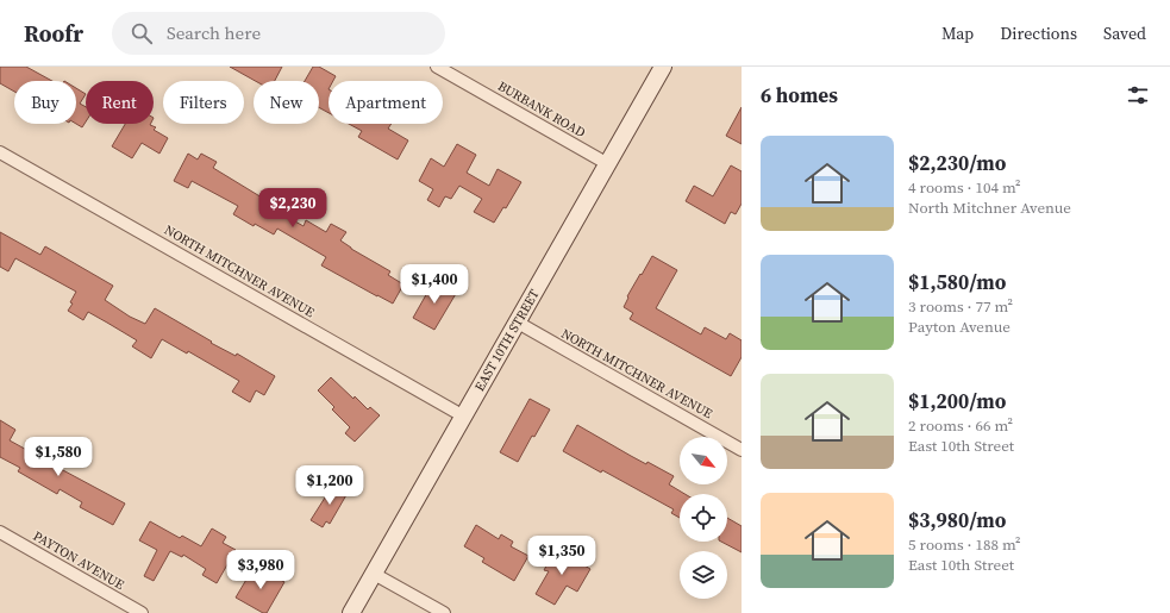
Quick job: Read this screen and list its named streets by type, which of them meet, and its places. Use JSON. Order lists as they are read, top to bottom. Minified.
{"streets":{"main road":["EAST 10TH STREET"],"street":["BURBANK ROAD","NORTH MITCHNER AVENUE","PAYTON AVENUE"]},"crossings":[["BURBANK ROAD","EAST 10TH STREET"],["NORTH MITCHNER AVENUE","EAST 10TH STREET"]],"north":"bottom right","page":{"header":"Roofr","search":"Search here","nav":["Map","Directions","Saved"],"heading":"6 homes","chip":["Buy","Rent","Filters","New","Apartment"],"list":[{"name":"$2,230/mo","note":"4 rooms · 104 m² · North Mitchner Avenue"},{"name":"$1,580/mo","note":"3 rooms · 77 m² · Payton Avenue"},{"name":"$1,200/mo","note":"2 rooms · 66 m² · East 10th Street"},{"name":"$3,980/mo","note":"5 rooms · 188 m² · East 10th Street"}],"price":["$2,230","$1,400","$1,580","$1,200","$1,350","$3,980"]}}
